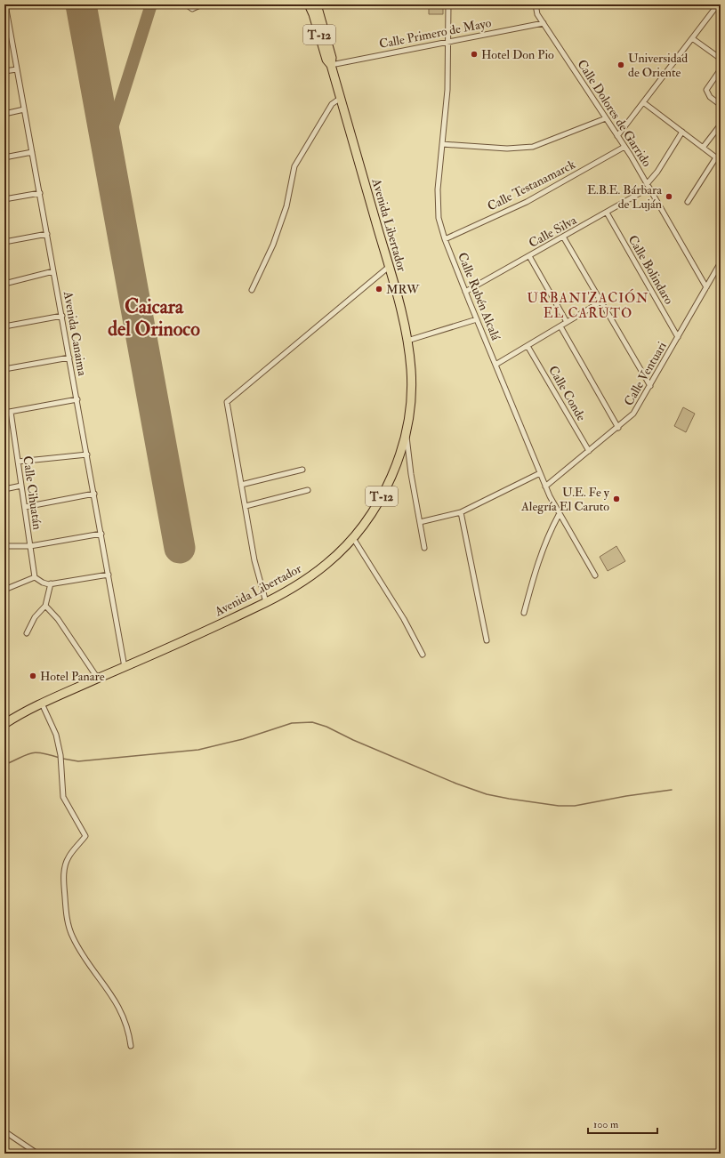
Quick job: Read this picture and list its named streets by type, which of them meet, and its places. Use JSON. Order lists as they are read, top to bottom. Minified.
{"streets":{"highway":["T-12","Avenida Libertador"],"street":["Calle Primero de Mayo","Calle Dolores de Garrido","Calle Testanamarck","Calle Silva","Calle Bolindaro","Calle Rubén Alcalá","Avenida Canaima","Calle Ventuari","Calle Conde","Calle Cihuatán"]},"crossings":[["Calle Primero de Mayo","Calle Dolores de Garrido"],["Calle Primero de Mayo","Avenida Libertador"],["Calle Primero de Mayo","Calle Rubén Alcalá"],["Calle Dolores de Garrido","Calle Testanamarck"],["Calle Dolores de Garrido","Calle Silva"],["Calle Dolores de Garrido","Calle Ventuari"],["Calle Testanamarck","Calle Rubén Alcalá"],["Avenida Libertador","Avenida Canaima"],["Calle Silva","Calle Bolindaro"],["Calle Silva","Calle Rubén Alcalá"],["Calle Bolindaro","Calle Ventuari"],["Calle Rubén Alcalá","Calle Ventuari"],["Calle Ventuari","Calle Conde"]],"districts":["URBANIZACIÓN EL CARUTO","Caicara del Orinoco"],"places":["Hotel Don Pio","Universidad de Oriente","E.B.E. Bárbara de Luján","MRW","U.E. Fe y Alegría El Caruto","Hotel Panare"],"scale_bar":"100 m"}
